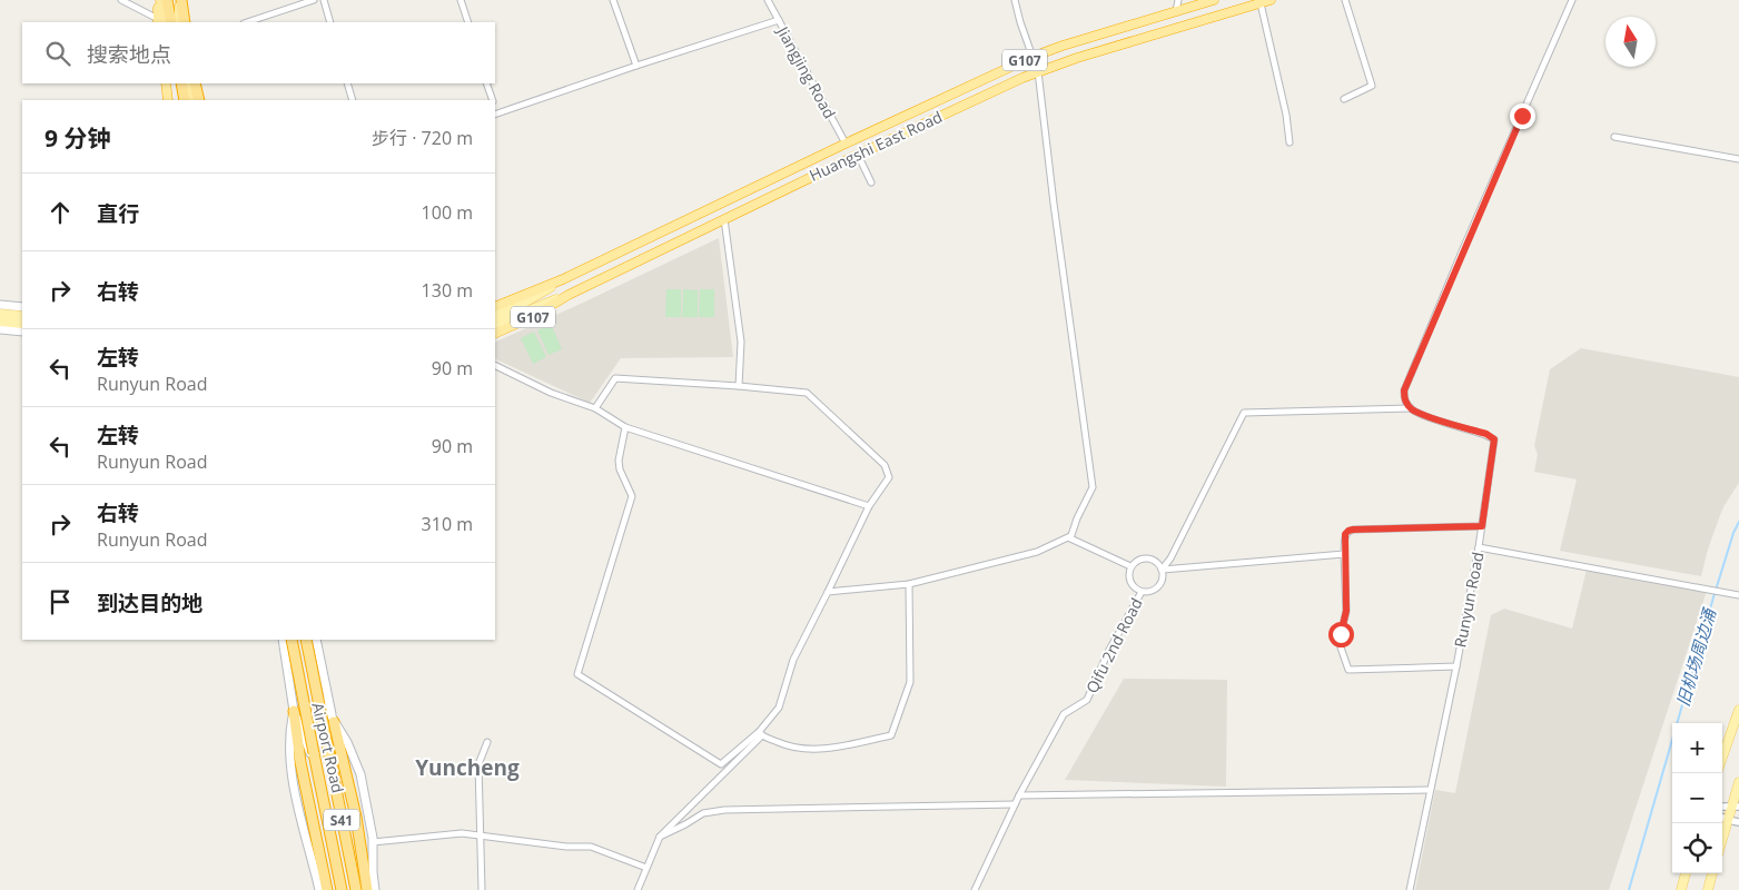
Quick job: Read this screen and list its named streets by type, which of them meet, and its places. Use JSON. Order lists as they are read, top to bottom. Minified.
{"streets":{"highway":["G107","Huangshi East Road","Airport Road","S41"],"street":["Jiangjing Road","Runyun Road","Qifu 2nd Road"]},"crossings":[["G107","Huangshi East Road"],["Jiangjing Road","Huangshi East Road"],["Airport Road","S41"]],"districts":["Yuncheng"],"water":["旧机场周边涌"],"north":"top","page":{"search":"搜索地点","heading":["9 分钟","步行 · 720 m"],"list":[["直行","100 m"],["右转","130 m"],["左转","Runyun Road","90 m"],["左转","Runyun Road","90 m"],["右转","Runyun Road","310 m"],"到达目的地"],"map_buttons":["+","−"]}}
